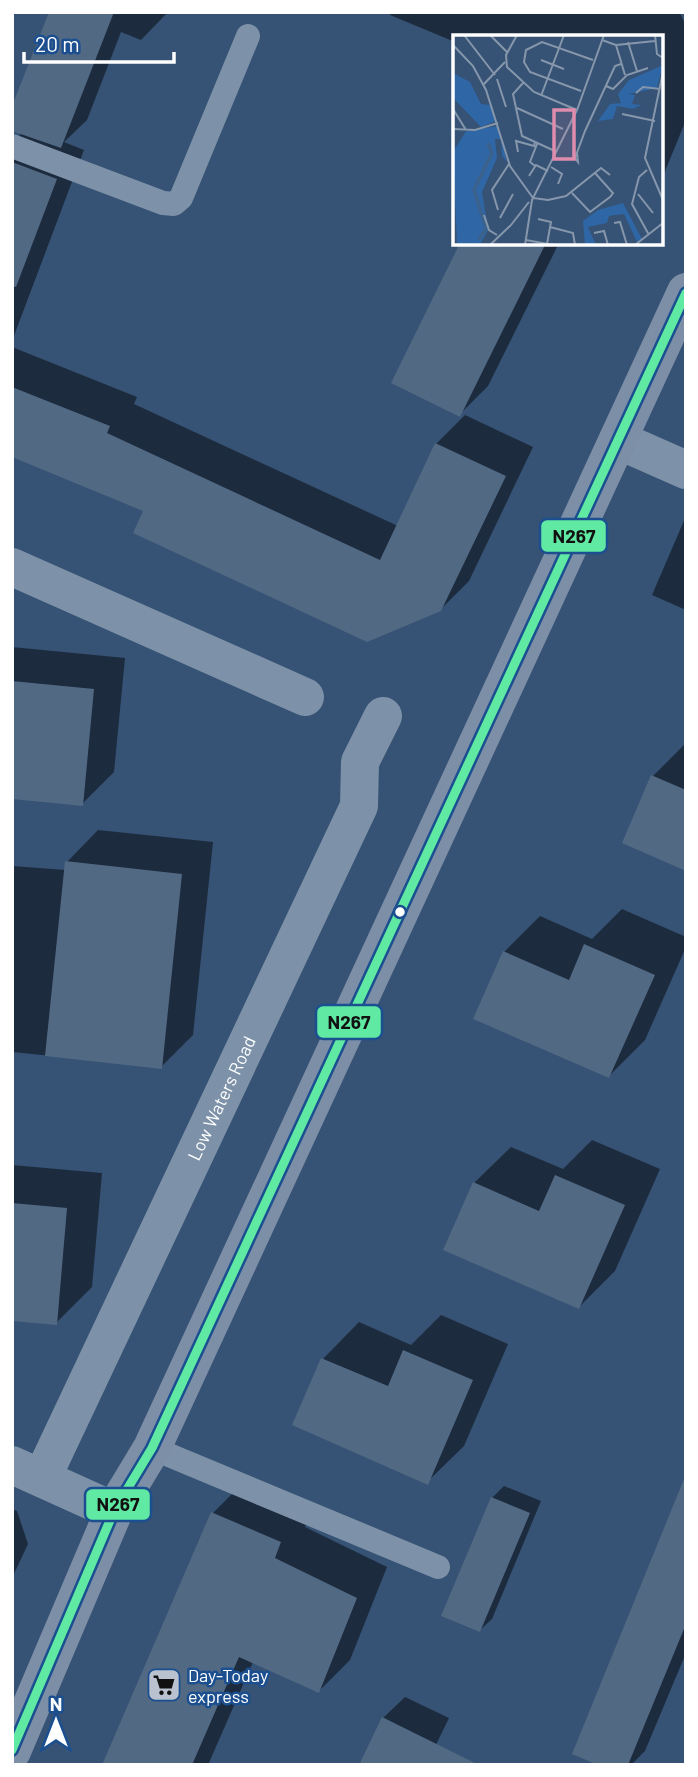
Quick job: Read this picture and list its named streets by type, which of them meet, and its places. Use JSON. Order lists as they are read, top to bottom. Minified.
{"streets":{"street":["Low Waters Road"]},"places":{"supermarket":["Day-Today express"]},"lines":["transit line N267"],"scale_bar":"20 m","north":"top"}
